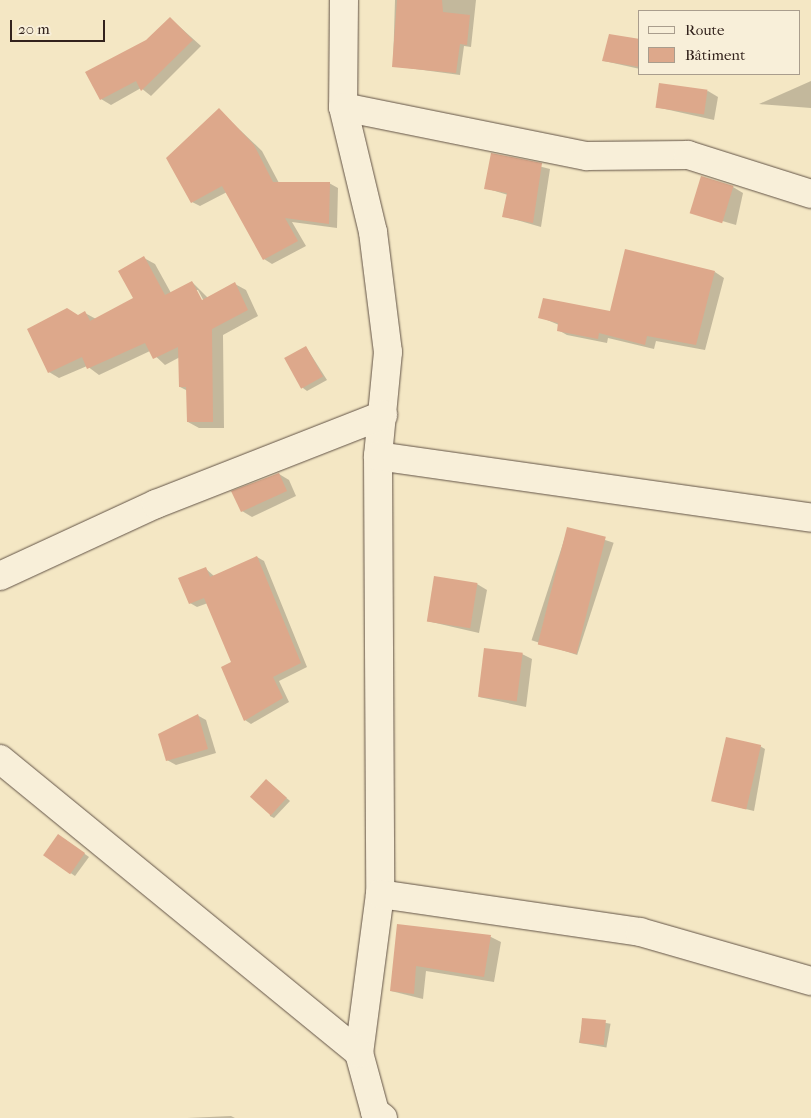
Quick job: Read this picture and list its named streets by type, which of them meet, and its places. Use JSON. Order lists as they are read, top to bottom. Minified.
{"legend":["Route","Bâtiment"],"scale_bar":"20 m"}
